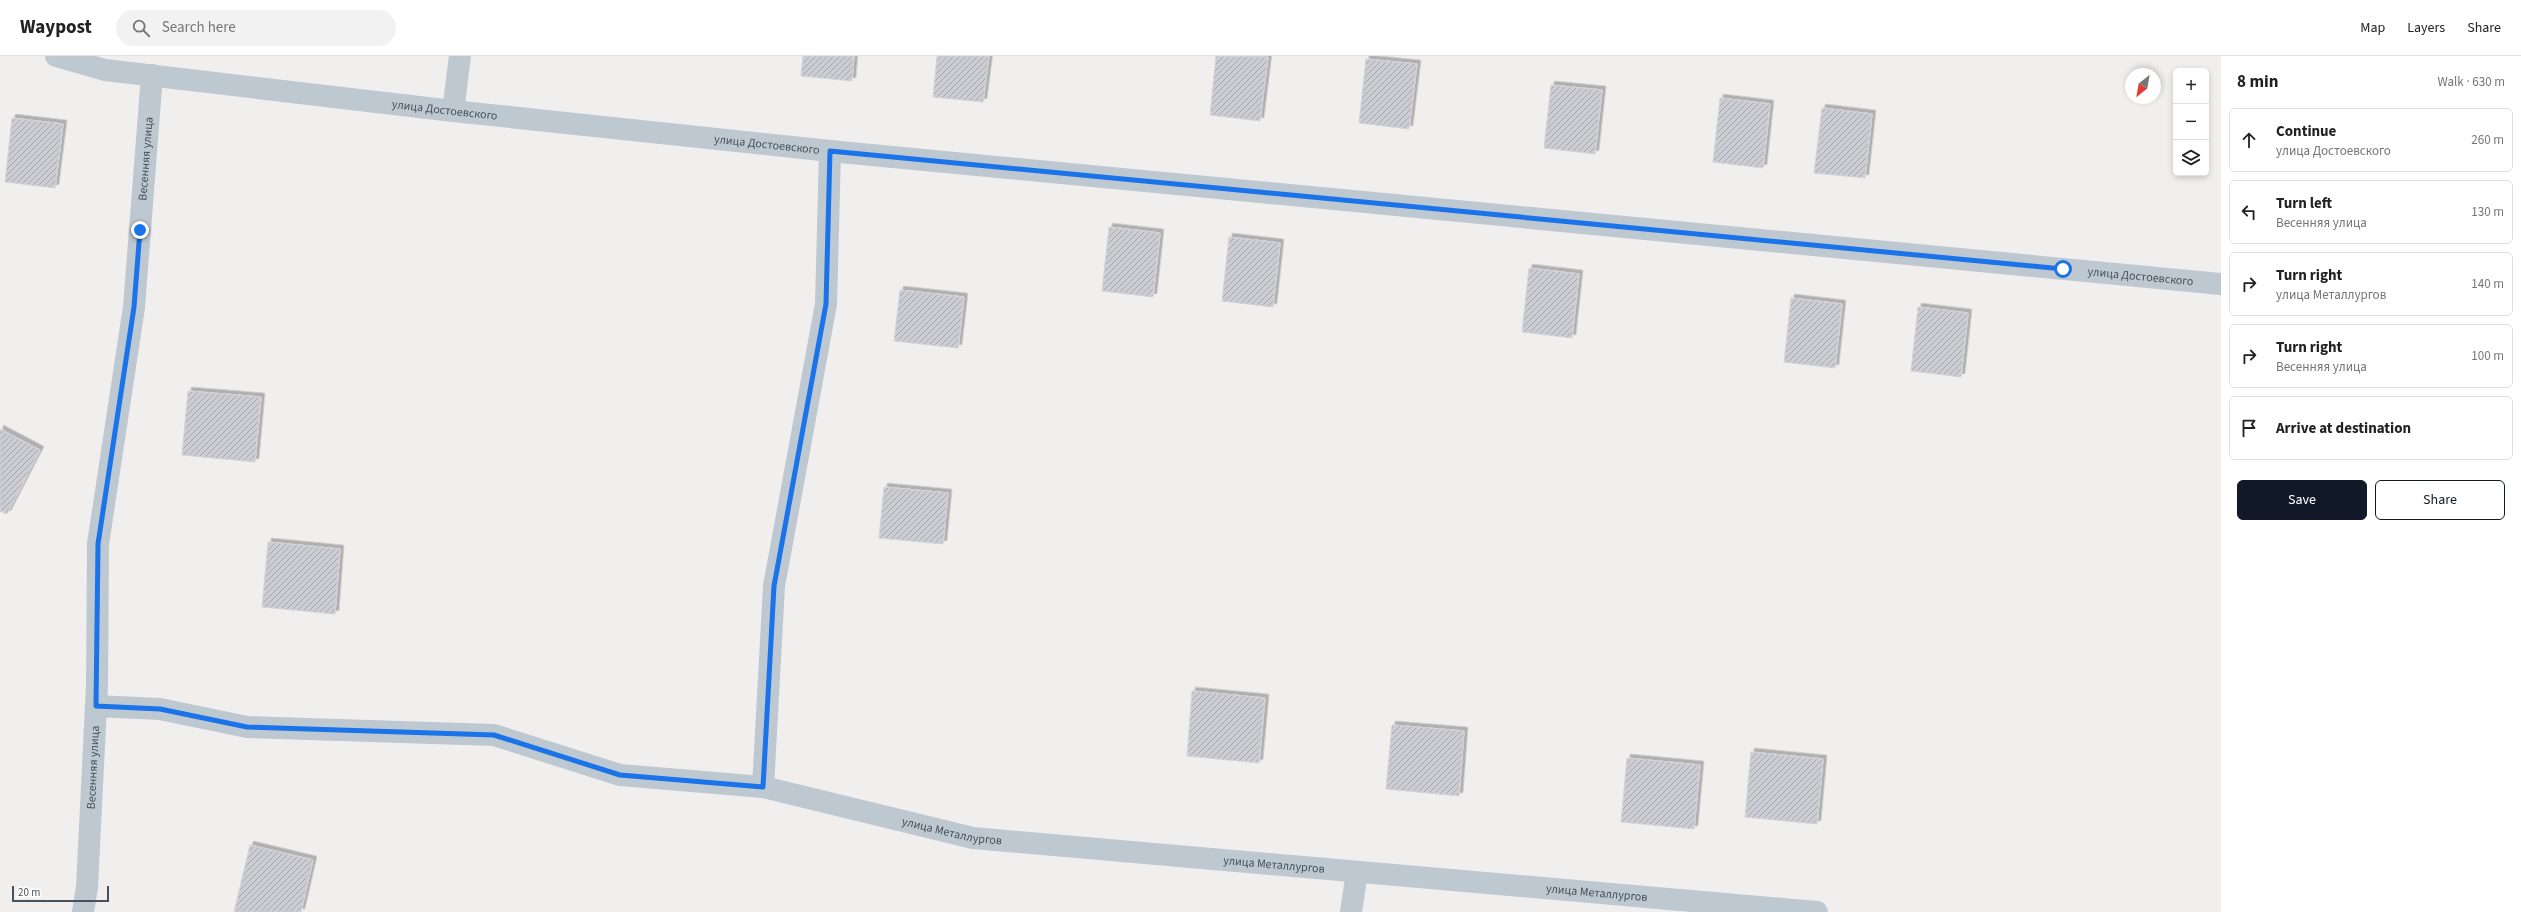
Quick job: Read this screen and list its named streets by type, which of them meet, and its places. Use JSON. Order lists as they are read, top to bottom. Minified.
{"streets":{"street":["улица Достоевского","Весенняя улица","улица Металлургов"]},"crossings":[["улица Достоевского","Весенняя улица"],["Весенняя улица","улица Металлургов"]],"scale_bar":"20 m","north":"bottom left","page":{"header":"Waypost","search":"Search here","nav":["Map","Layers","Share"],"heading":["8 min","Walk · 630 m"],"map_buttons":["+","−"],"list":[["Continue","улица Достоевского","260 m"],["Turn left","Весенняя улица","130 m"],["Turn right","улица Металлургов","140 m"],["Turn right","Весенняя улица","100 m"],"Arrive at destination"],"buttons":["Save","Share"],"scale":"20 m"}}
